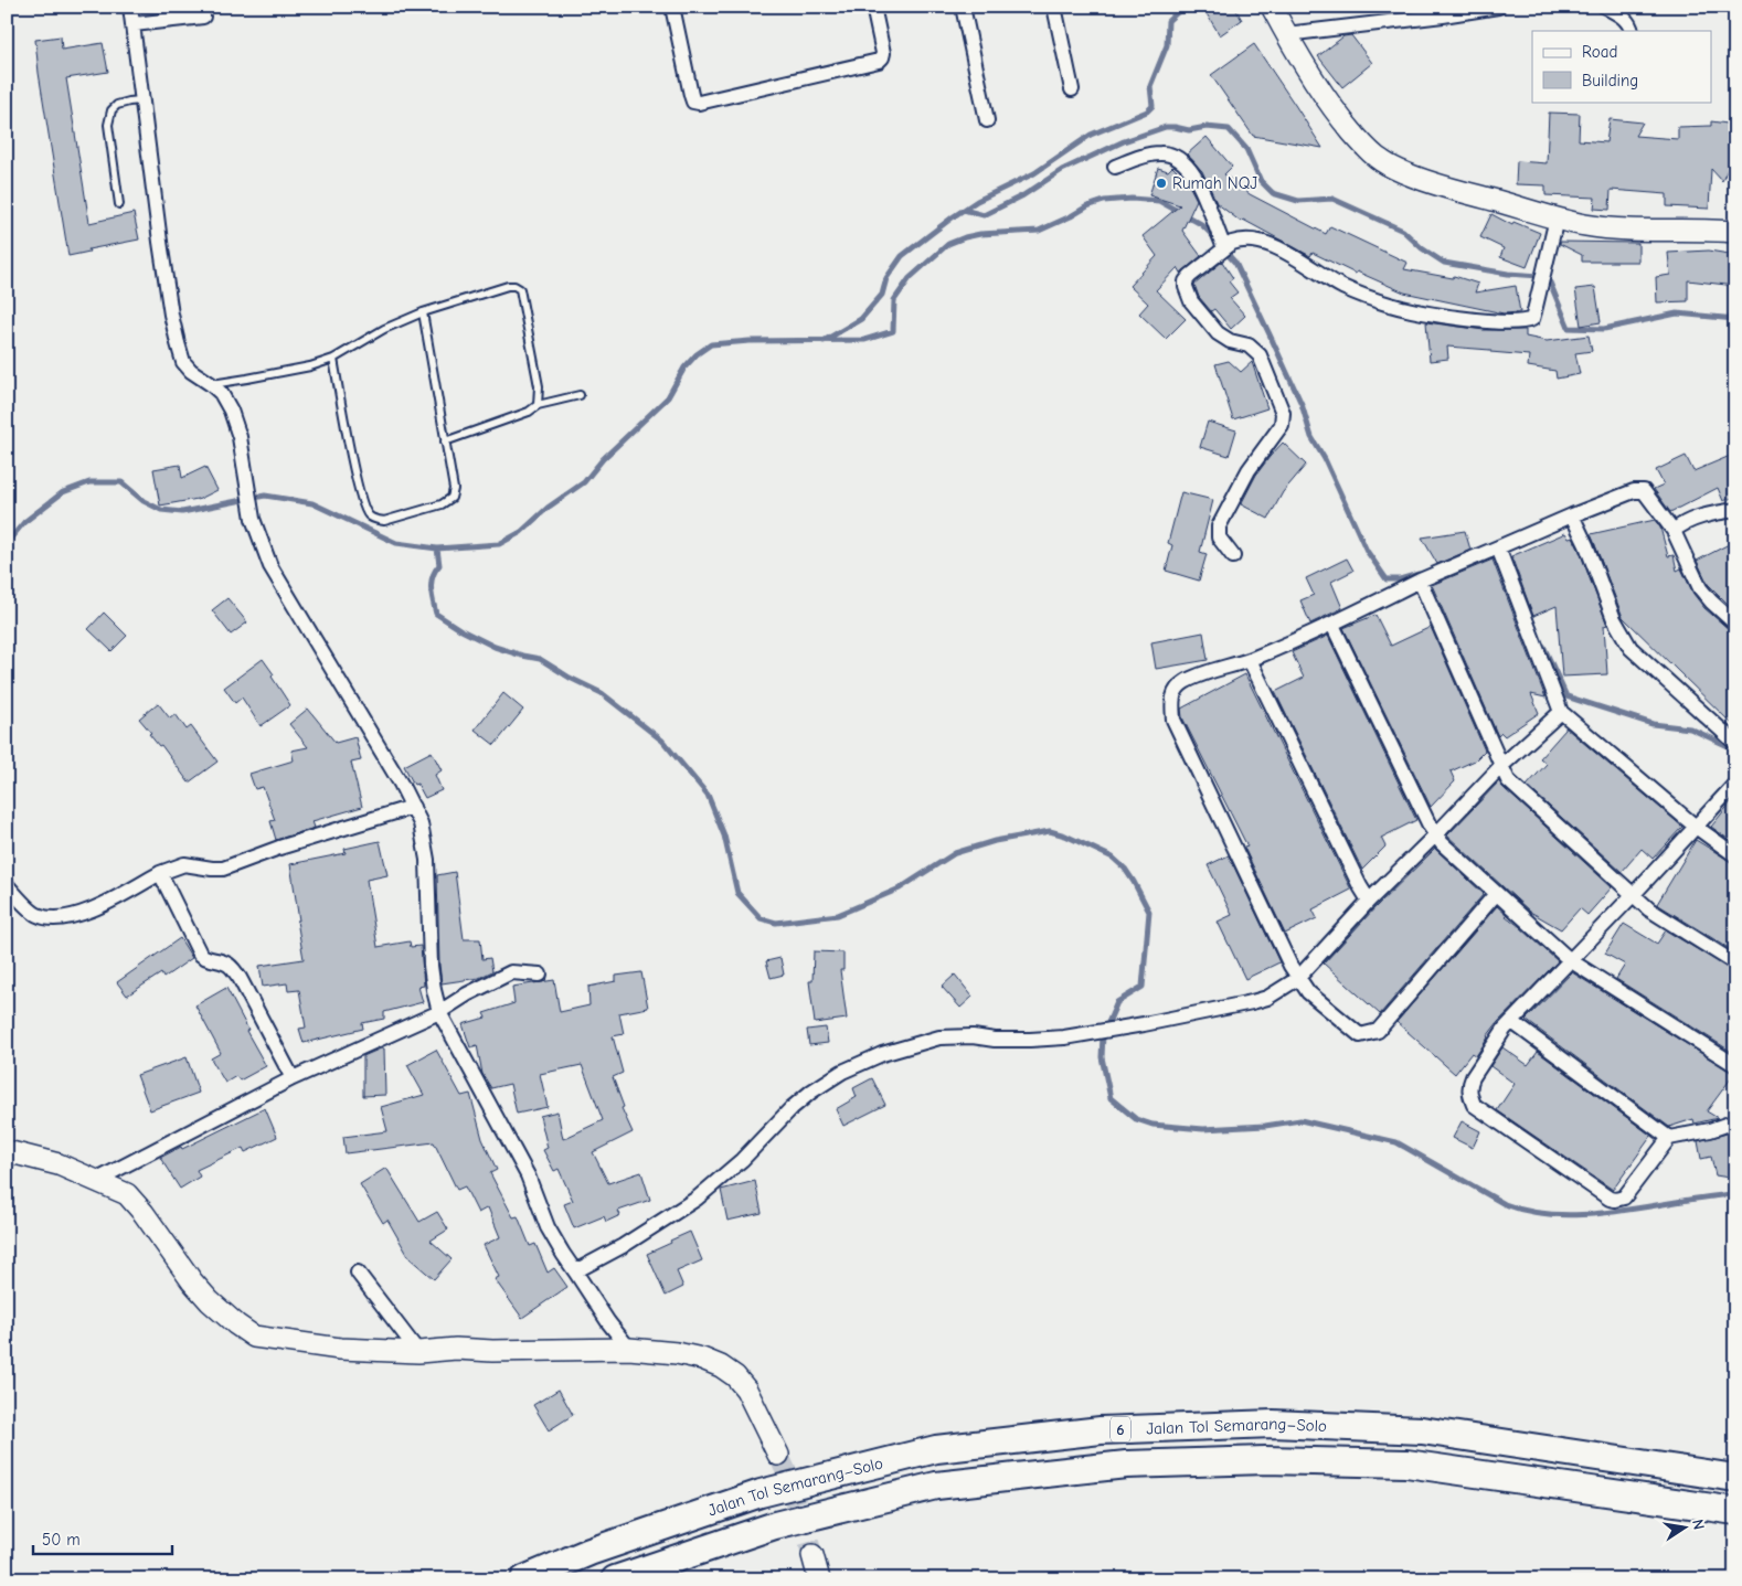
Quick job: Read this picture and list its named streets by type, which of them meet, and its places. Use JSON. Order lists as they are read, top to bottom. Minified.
{"streets":{"highway":["Jalan Tol Semarang–Solo","6"]},"places":["Rumah NQJ"],"legend":["Road","Building"],"scale_bar":"50 m","north":"right"}
